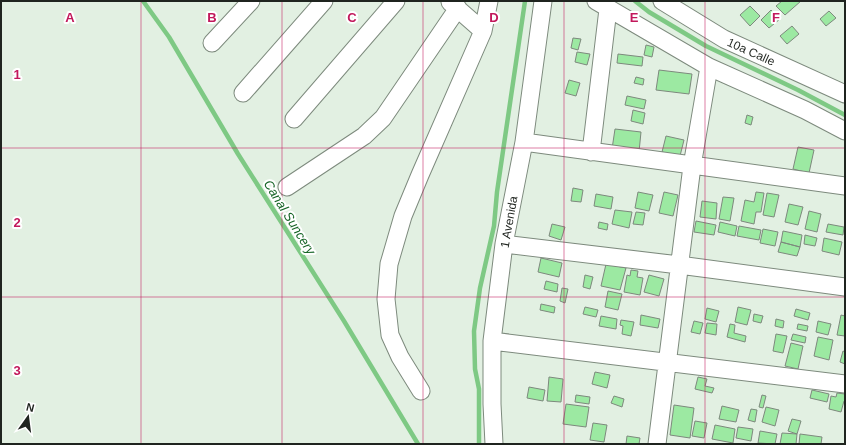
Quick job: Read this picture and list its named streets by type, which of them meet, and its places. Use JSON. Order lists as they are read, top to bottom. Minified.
{"streets":{"street":["10a Calle","1 Avenida"]},"water":["Canal Suncery"],"north":"top","grid":{"columns":["A","B","C","D","E","F"],"rows":["1","2","3"]}}
